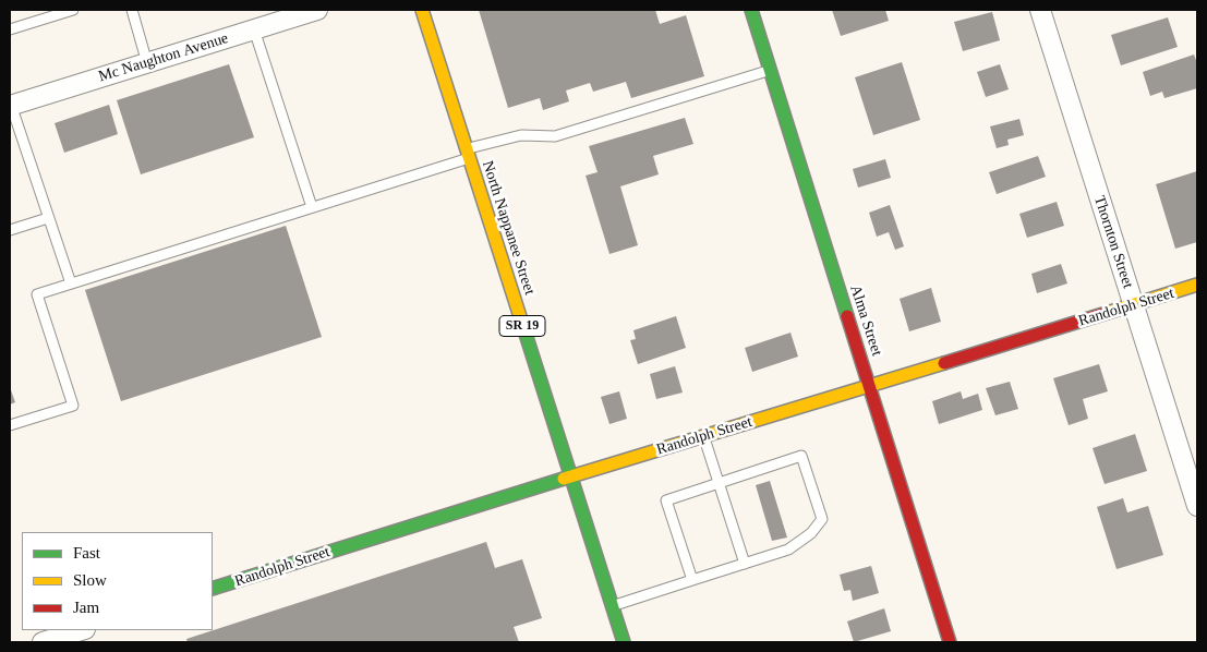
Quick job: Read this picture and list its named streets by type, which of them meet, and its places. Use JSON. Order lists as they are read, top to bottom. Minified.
{"streets":{"street":["Mc Naughton Avenue","North Nappanee Street","Thornton Street","Randolph Street","Alma Street","SR 19"]},"crossings":[["North Nappanee Street","Randolph Street"],["Thornton Street","Randolph Street"],["Randolph Street","Alma Street"]],"legend":["Fast","Slow","Jam"]}
